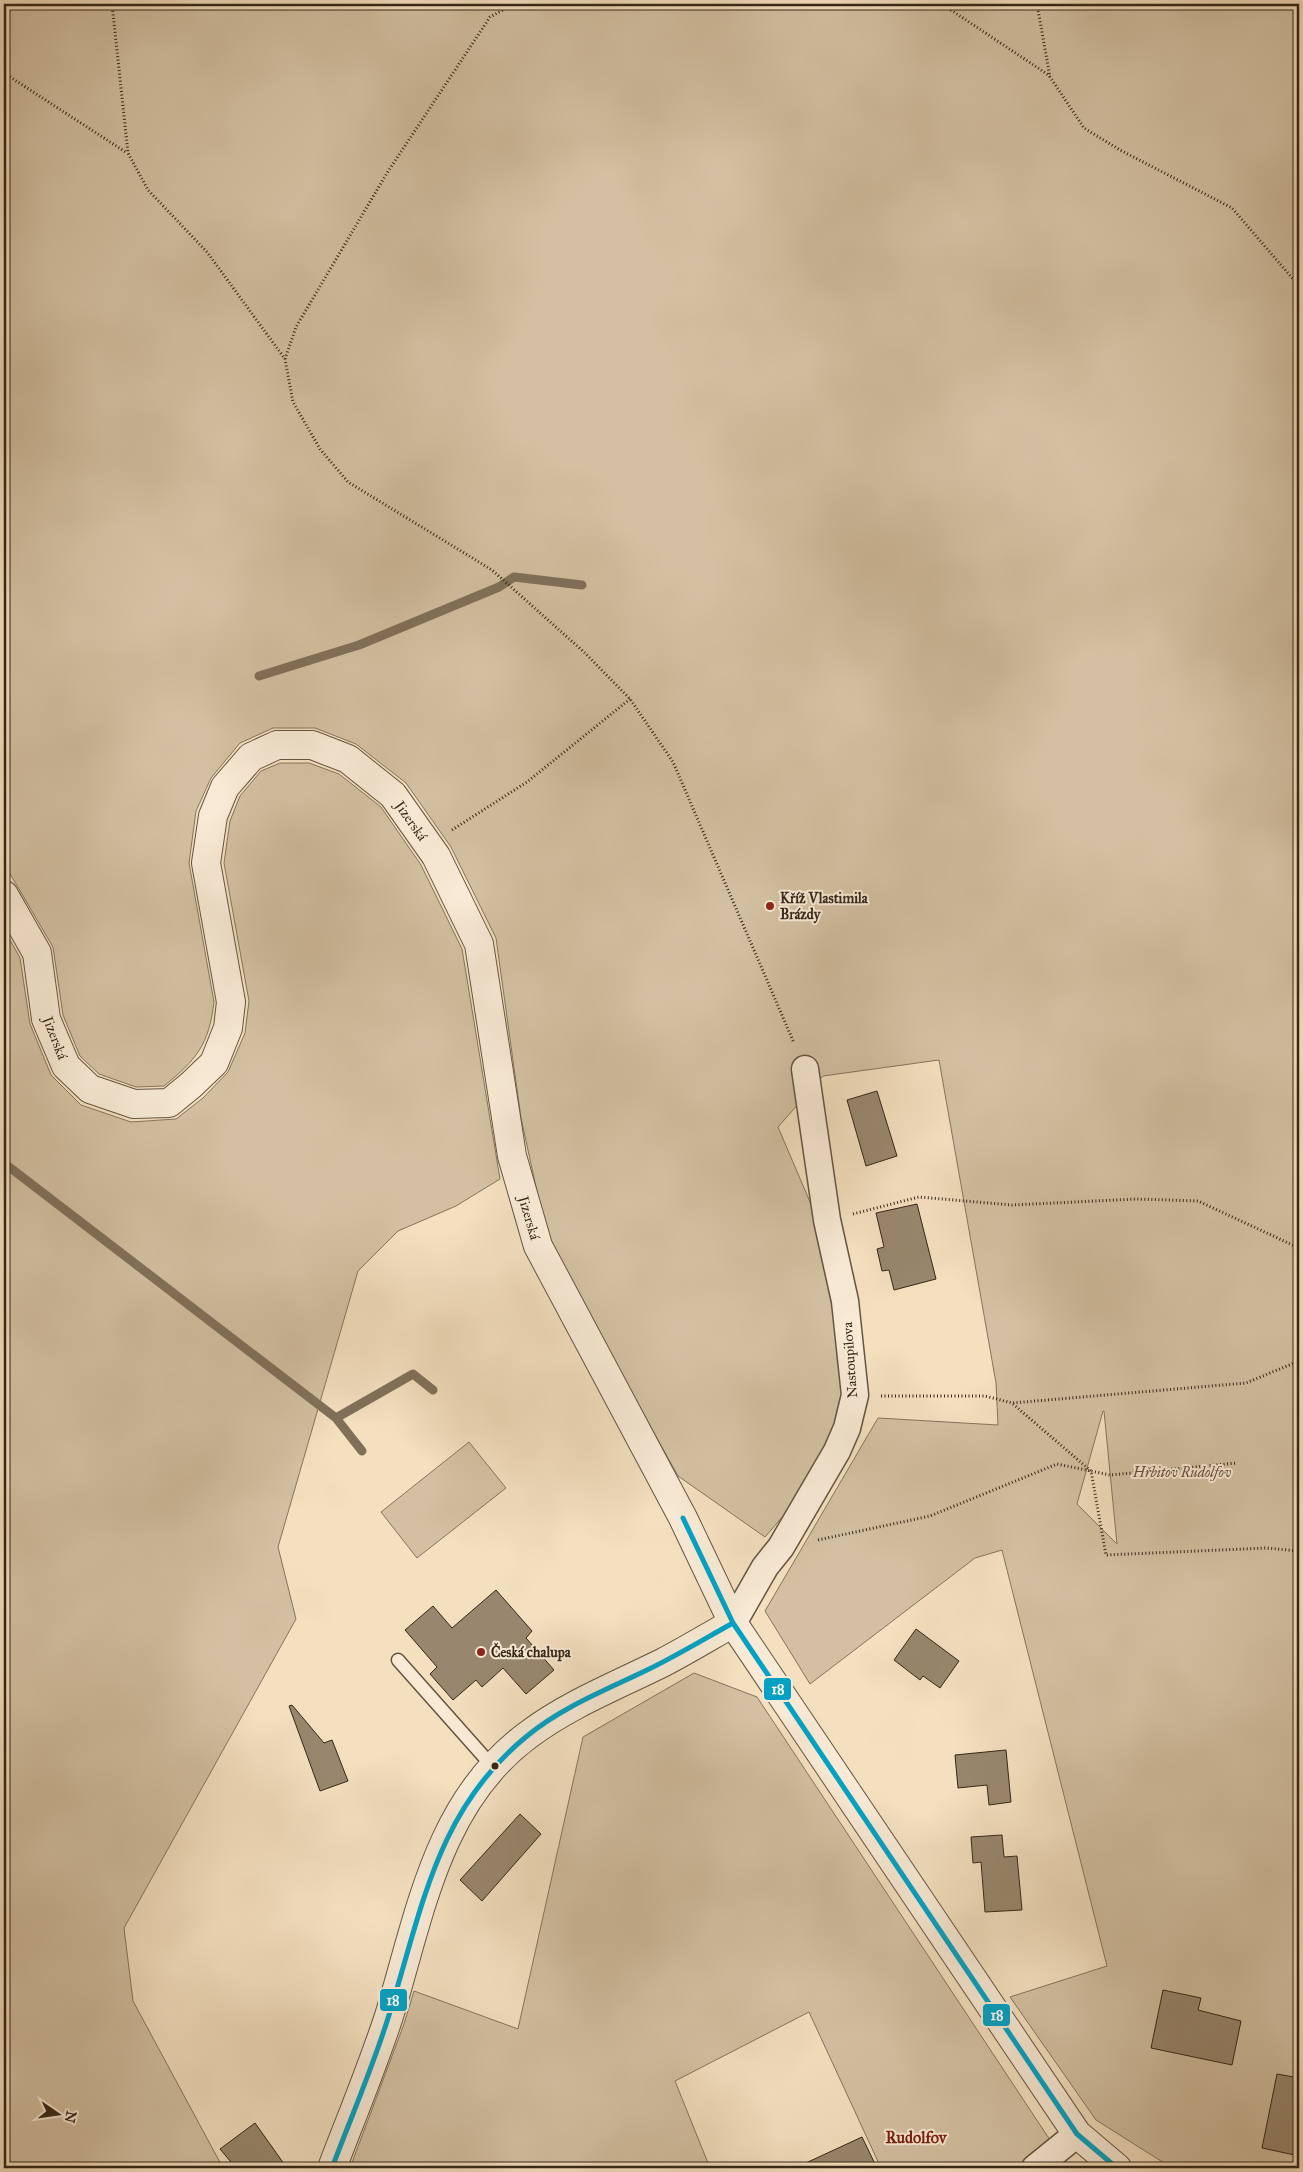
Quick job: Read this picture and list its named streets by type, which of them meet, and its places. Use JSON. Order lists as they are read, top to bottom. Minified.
{"streets":{"street":["Jizerská","Nastoupilova"]},"crossings":[["Jizerská","Nastoupilova"]],"districts":["Rudolfov"],"parks":["Hřbitov Rudolfov"],"places":["Kříž Vlastimila Brázdy","Česká chalupa"],"lines":["transit line 18"],"north":"right"}
